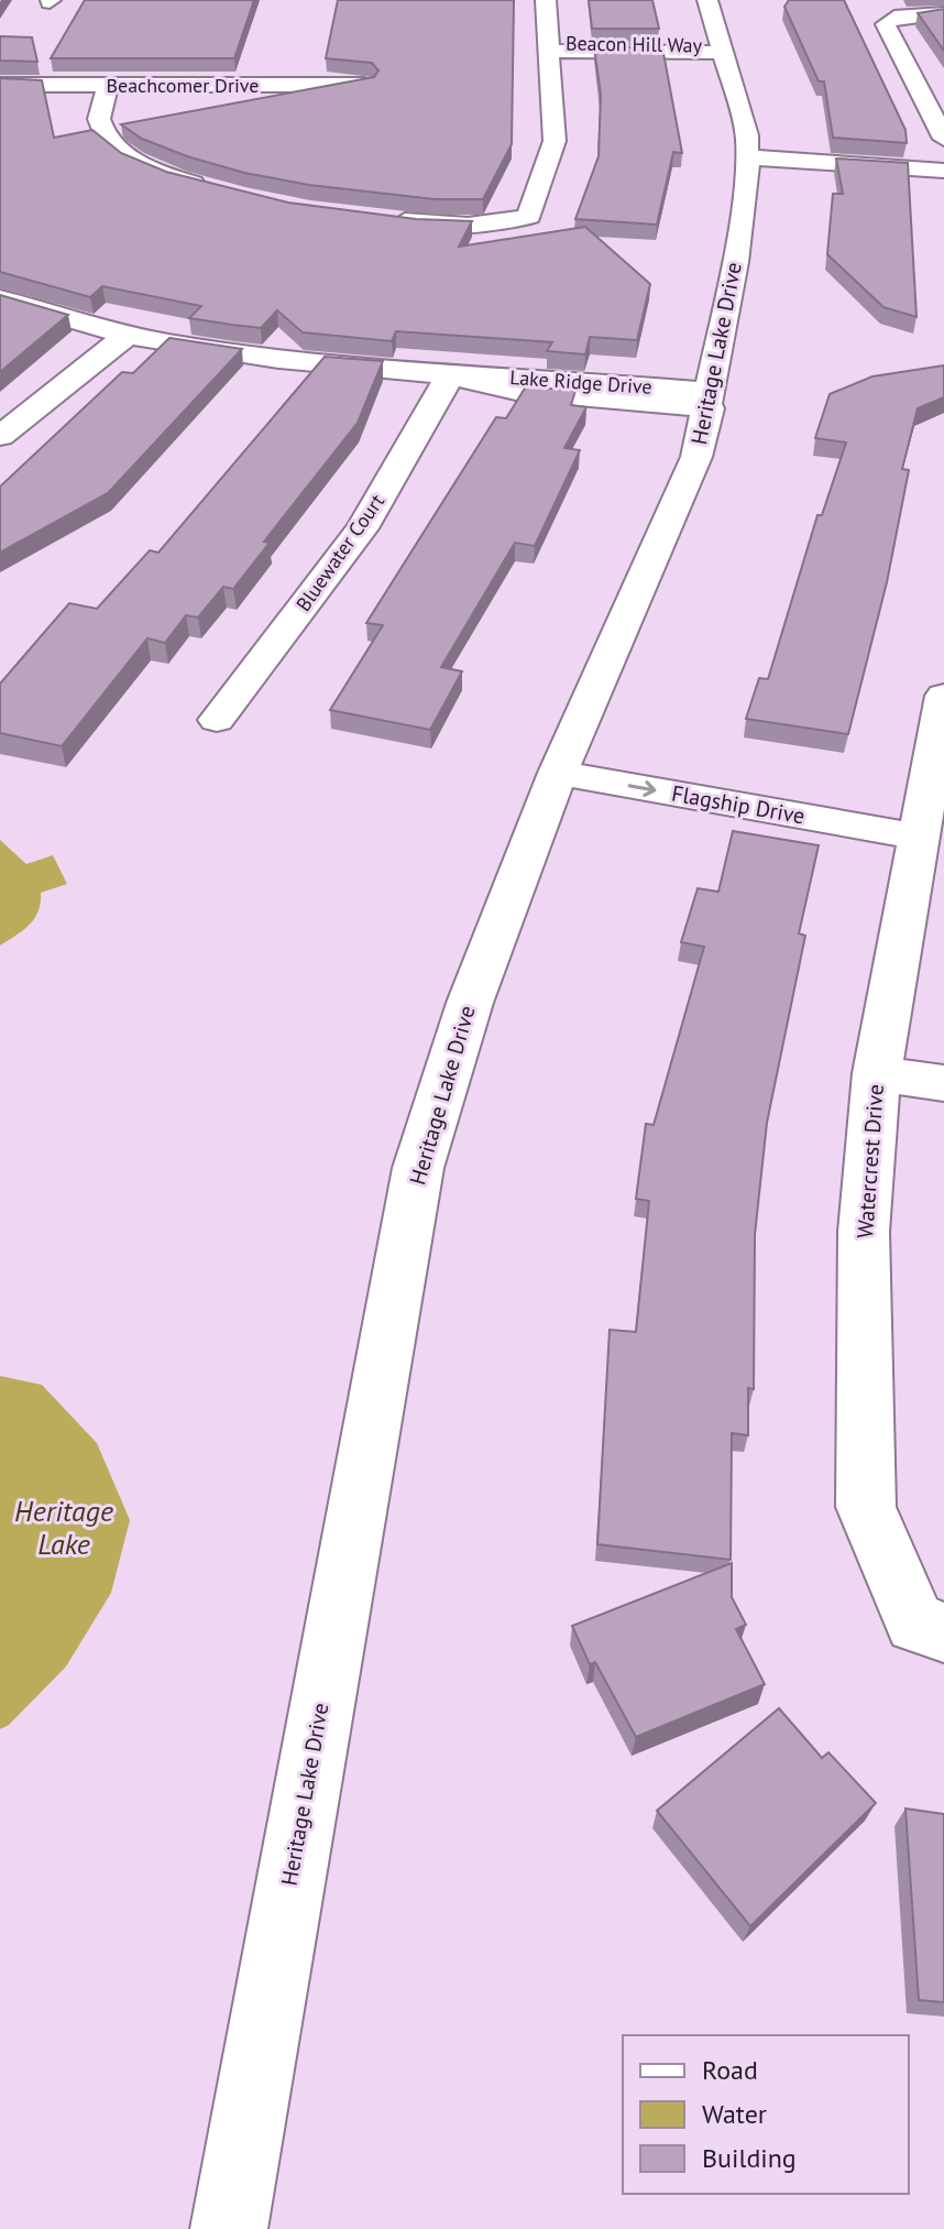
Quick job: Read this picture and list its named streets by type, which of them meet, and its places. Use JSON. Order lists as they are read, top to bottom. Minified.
{"streets":{"street":["Beacon Hill Way","Beachcomer Drive","Heritage Lake Drive","Lake Ridge Drive","Bluewater Court","Flagship Drive","Watercrest Drive"]},"crossings":[["Beacon Hill Way","Heritage Lake Drive"],["Heritage Lake Drive","Lake Ridge Drive"],["Heritage Lake Drive","Flagship Drive"],["Lake Ridge Drive","Bluewater Court"],["Flagship Drive","Watercrest Drive"]],"water":["Heritage Lake"],"legend":["Road","Water","Building"]}
